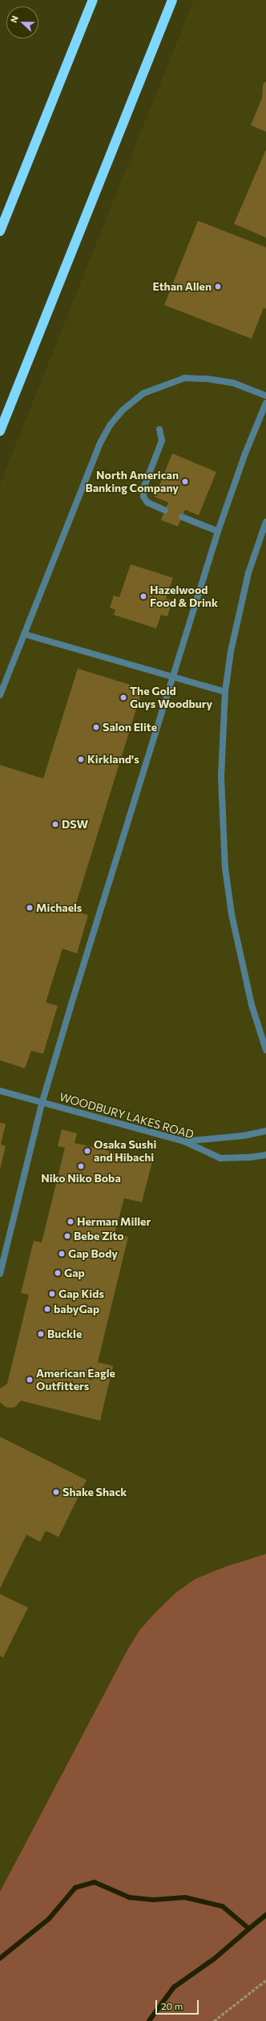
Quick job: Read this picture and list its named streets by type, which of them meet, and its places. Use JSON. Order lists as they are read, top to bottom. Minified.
{"streets":{"street":["WOODBURY LAKES ROAD"]},"places":["Ethan Allen","North American Banking Company","Hazelwood Food & Drink","The Gold Guys Woodbury","Salon Elite","Kirkland's","DSW","Michaels","Osaka Sushi and Hibachi","Niko Niko Boba","Herman Miller","Bebe Zito","Gap Body","Gap","Gap Kids","babyGap","Buckle","American Eagle Outfitters","Shake Shack"],"scale_bar":"20 m","north":"left"}
